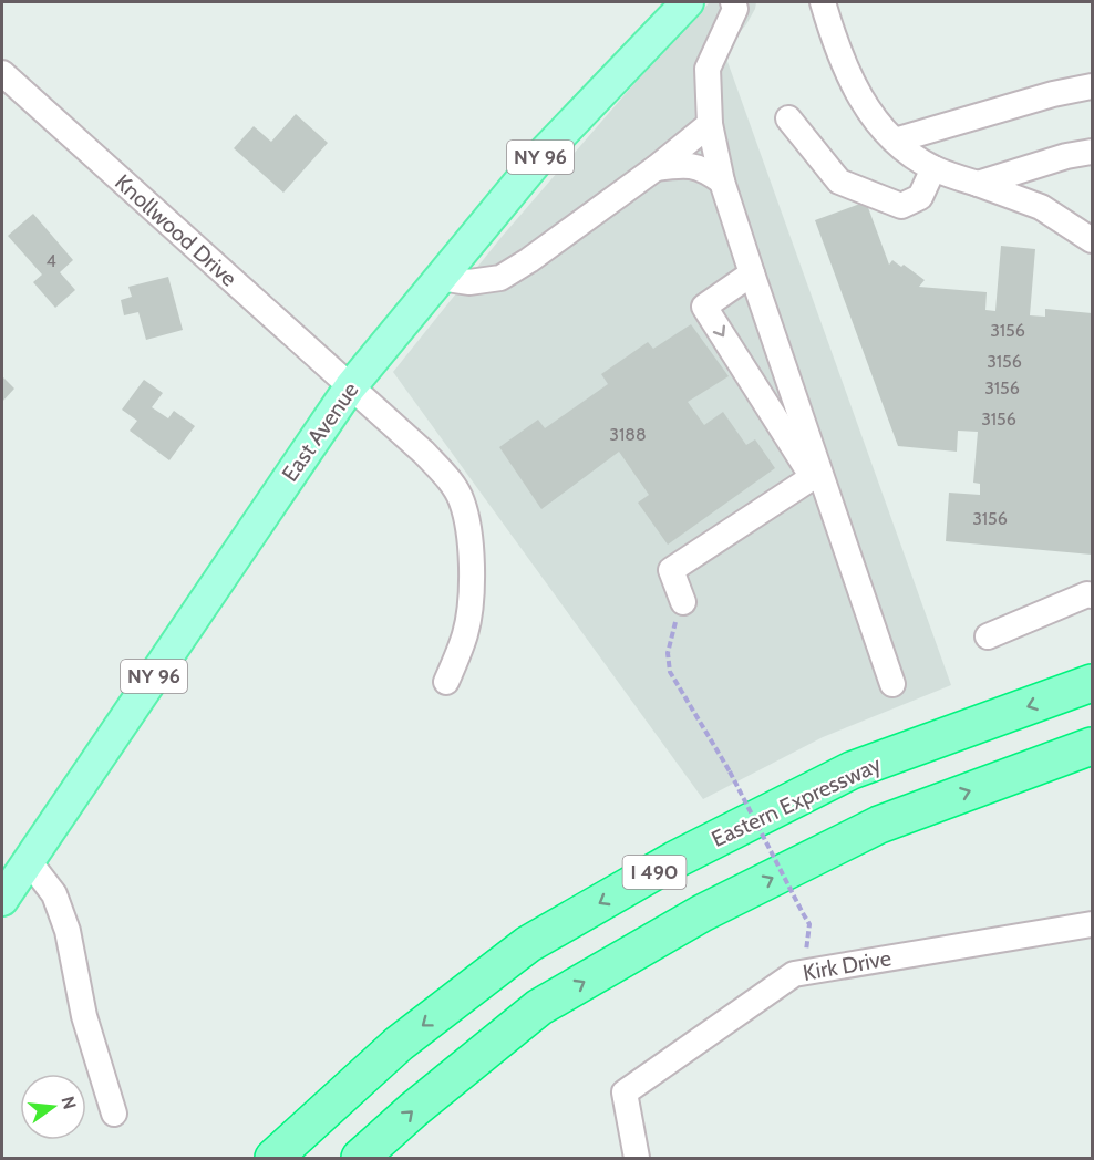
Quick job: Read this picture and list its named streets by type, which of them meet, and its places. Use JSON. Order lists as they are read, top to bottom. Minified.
{"streets":{"highway":["Eastern Expressway","I 490"],"main road":["NY 96","East Avenue"],"street":["Knollwood Drive","Kirk Drive"]},"crossings":[["Knollwood Drive","East Avenue"]],"house_numbers":["4","3156","3156","3156","3156","3188","3156"],"north":"right"}
